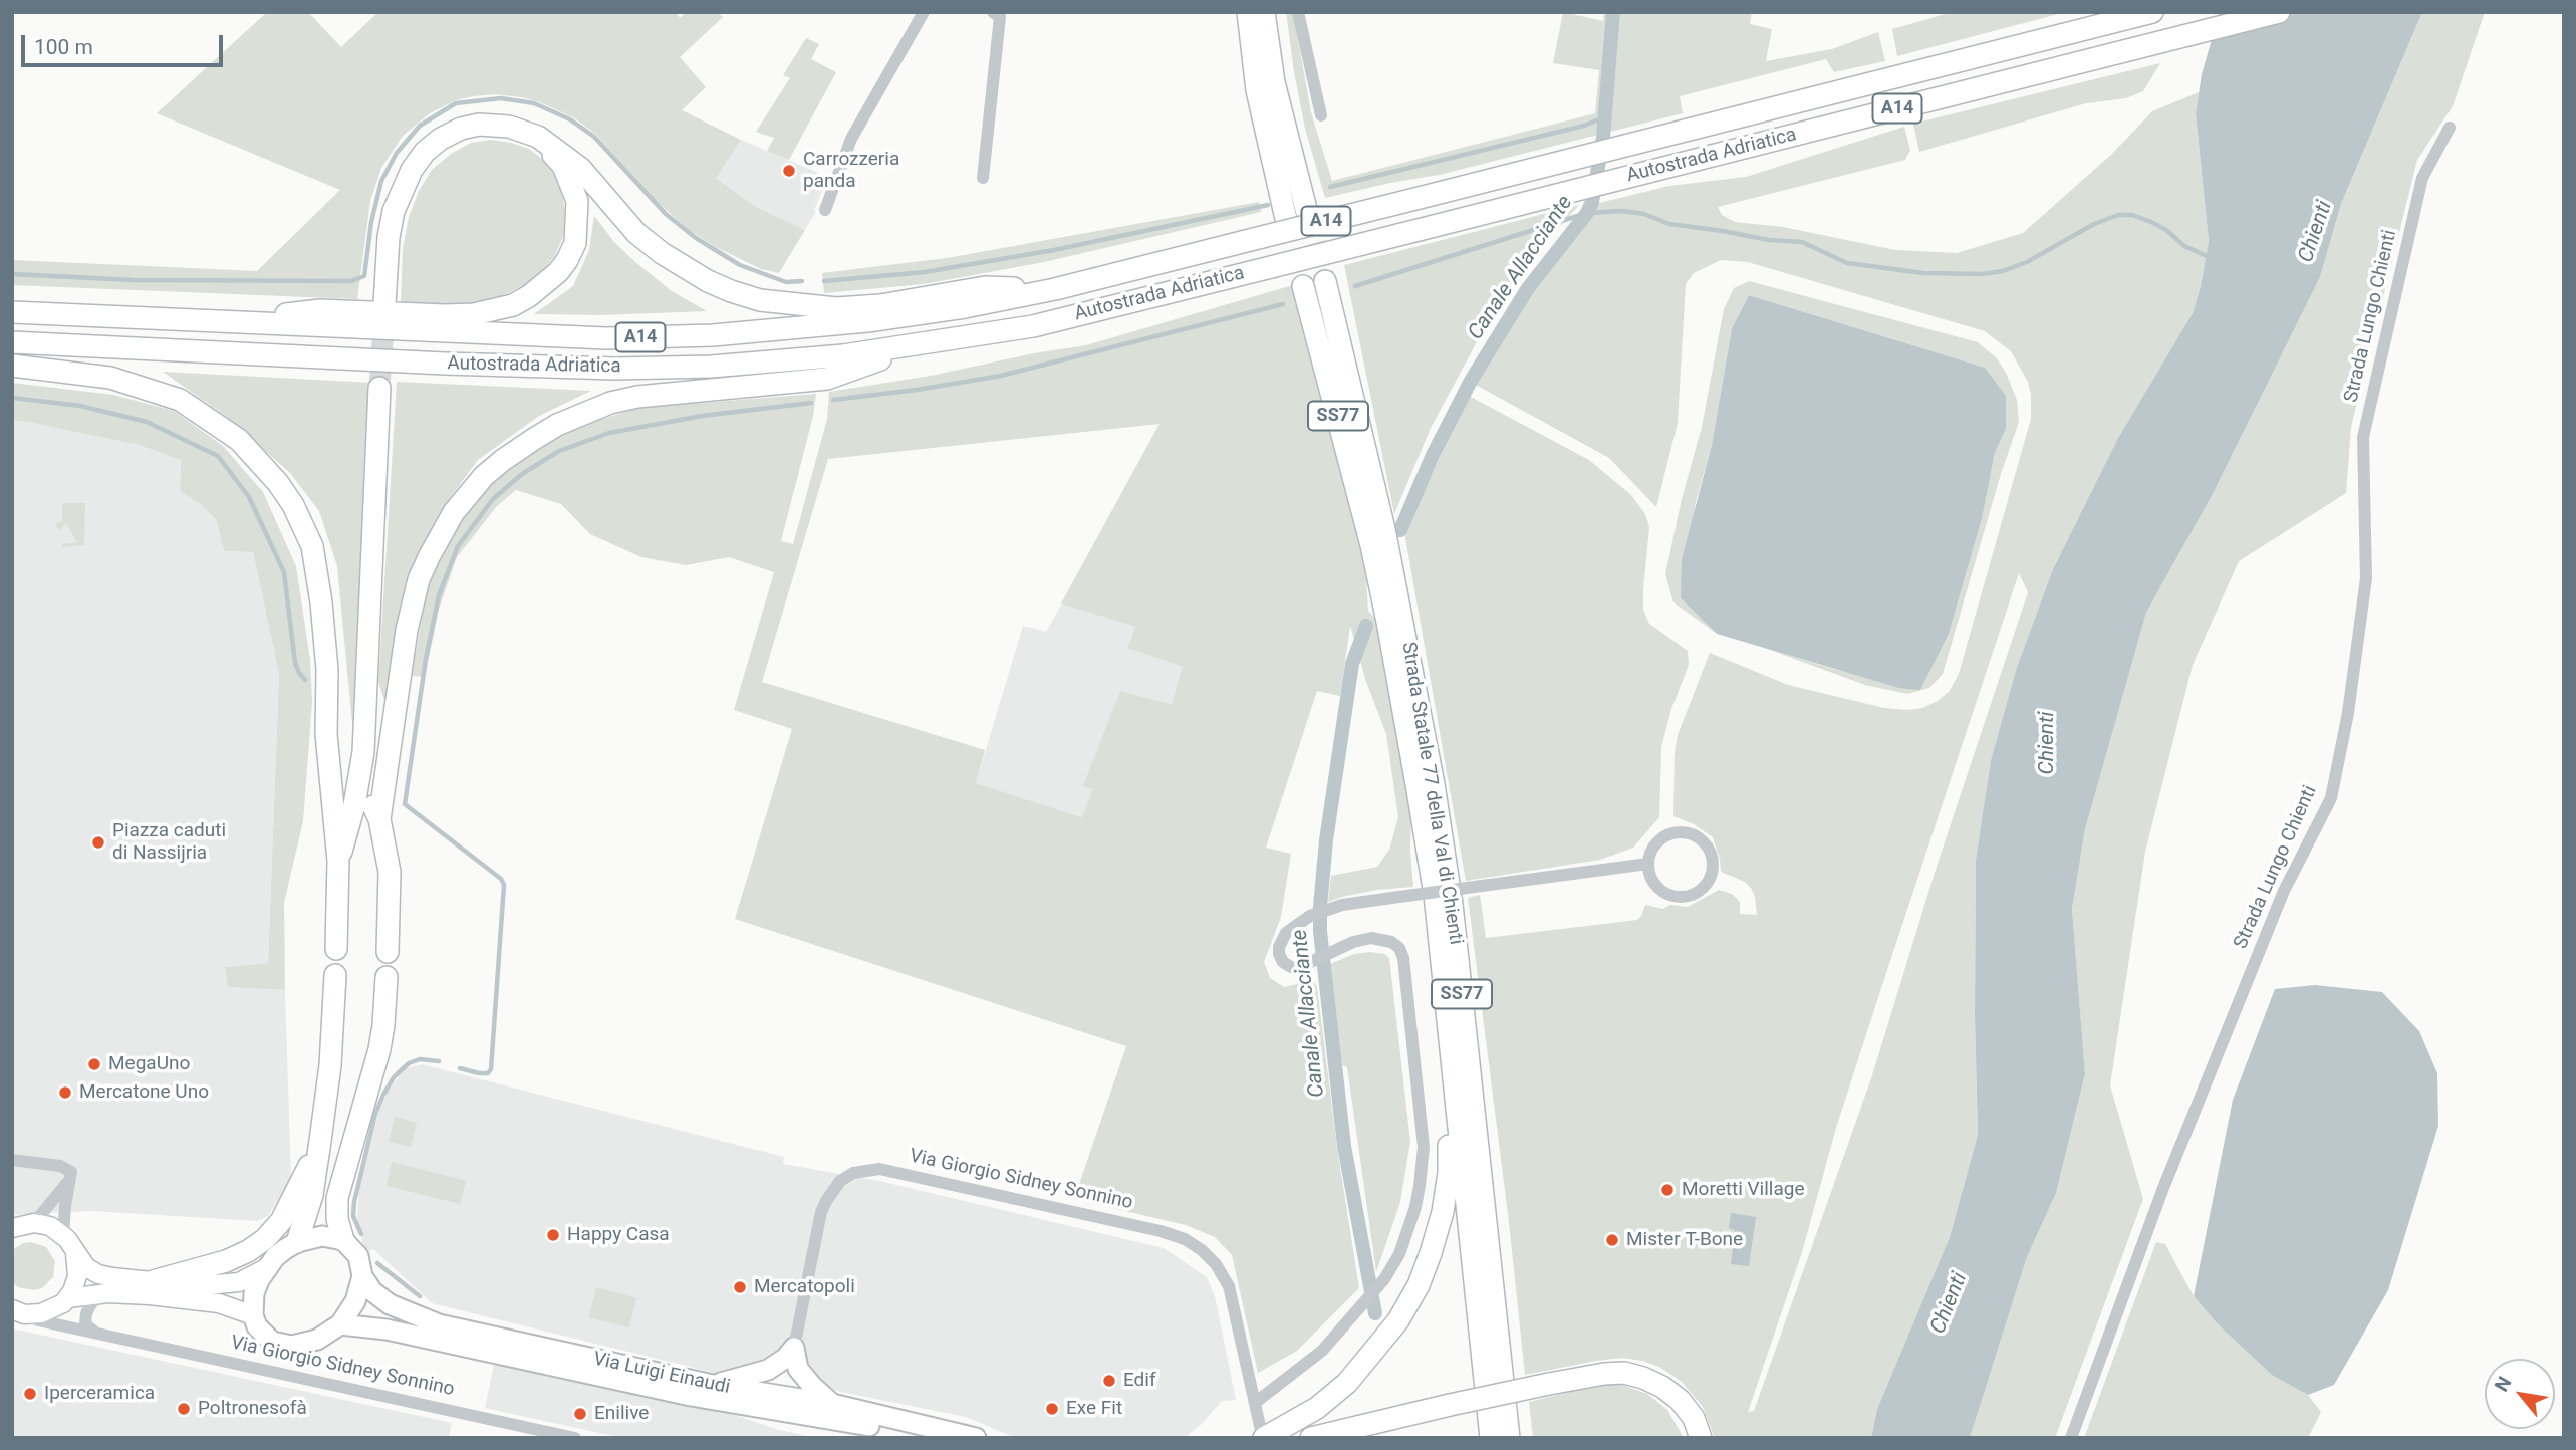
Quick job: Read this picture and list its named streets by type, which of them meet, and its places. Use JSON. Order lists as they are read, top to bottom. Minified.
{"streets":{"highway":["A14","Autostrada Adriatica","SS77","Strada Statale 77 della Val di Chienti"],"main road":["Via Luigi Einaudi"],"street":["Strada Lungo Chienti","Via Giorgio Sidney Sonnino"]},"water":["Chienti","Canale Allacciante"],"places":["Carrozzeria panda","Piazza caduti di Nassijria","MegaUno","Mercatone Uno","Moretti Village","Happy Casa","Mister T-Bone","Mercatopoli","Edif","Iperceramica","Poltronesofà","Exe Fit","Enilive"],"scale_bar":"100 m","north":"top left"}
